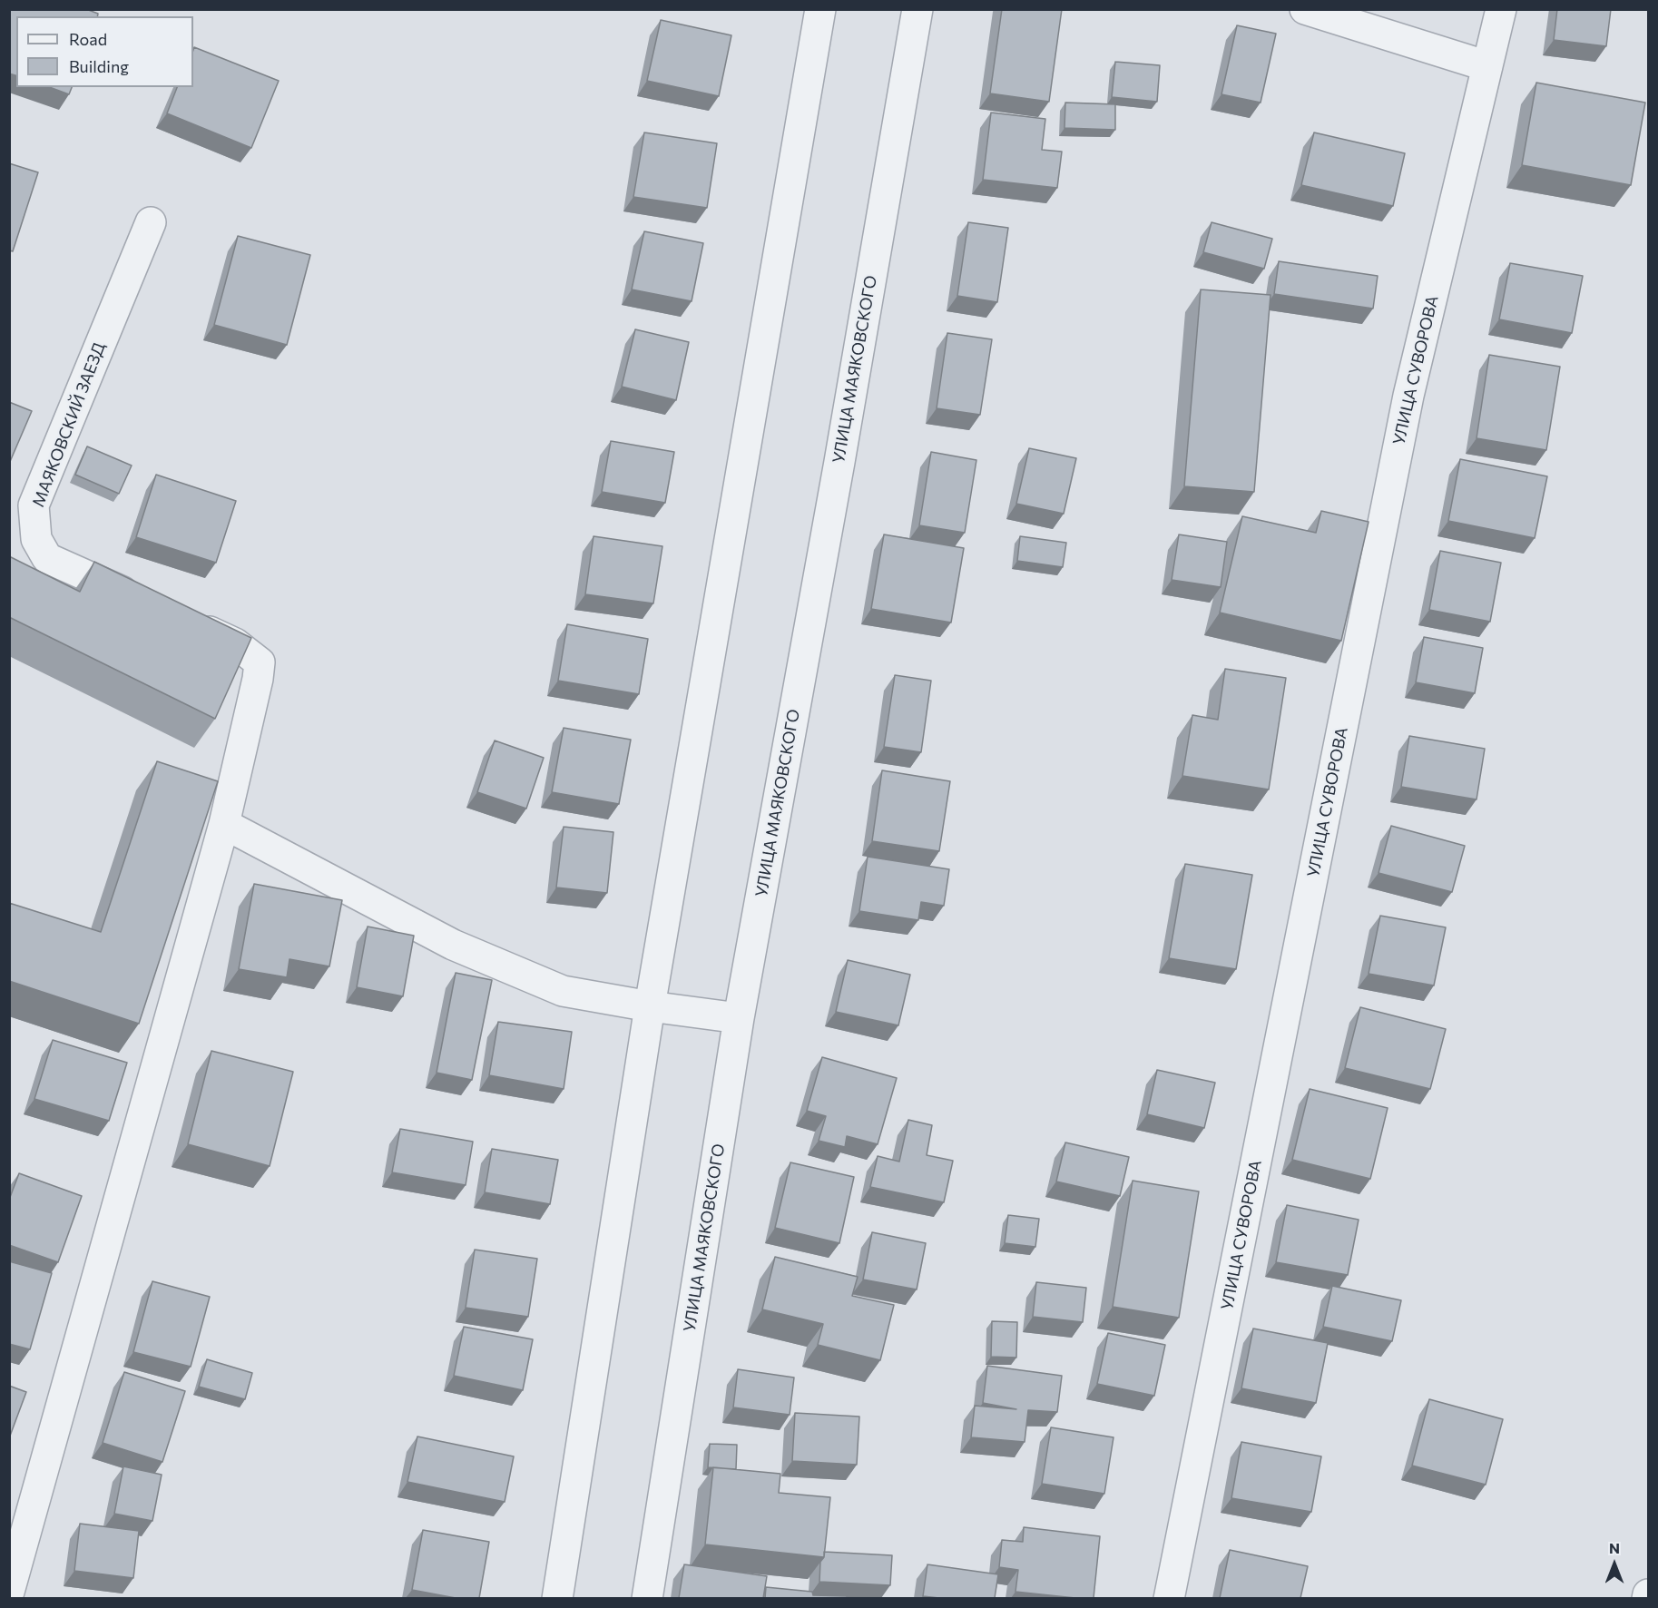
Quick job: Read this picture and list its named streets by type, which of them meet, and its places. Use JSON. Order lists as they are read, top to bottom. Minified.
{"streets":{"street":["УЛИЦА МАЯКОВСКОГО","УЛИЦА СУВОРОВА","МАЯКОВСКИЙ ЗАЕЗД"]},"legend":["Road","Building"],"north":"top"}
